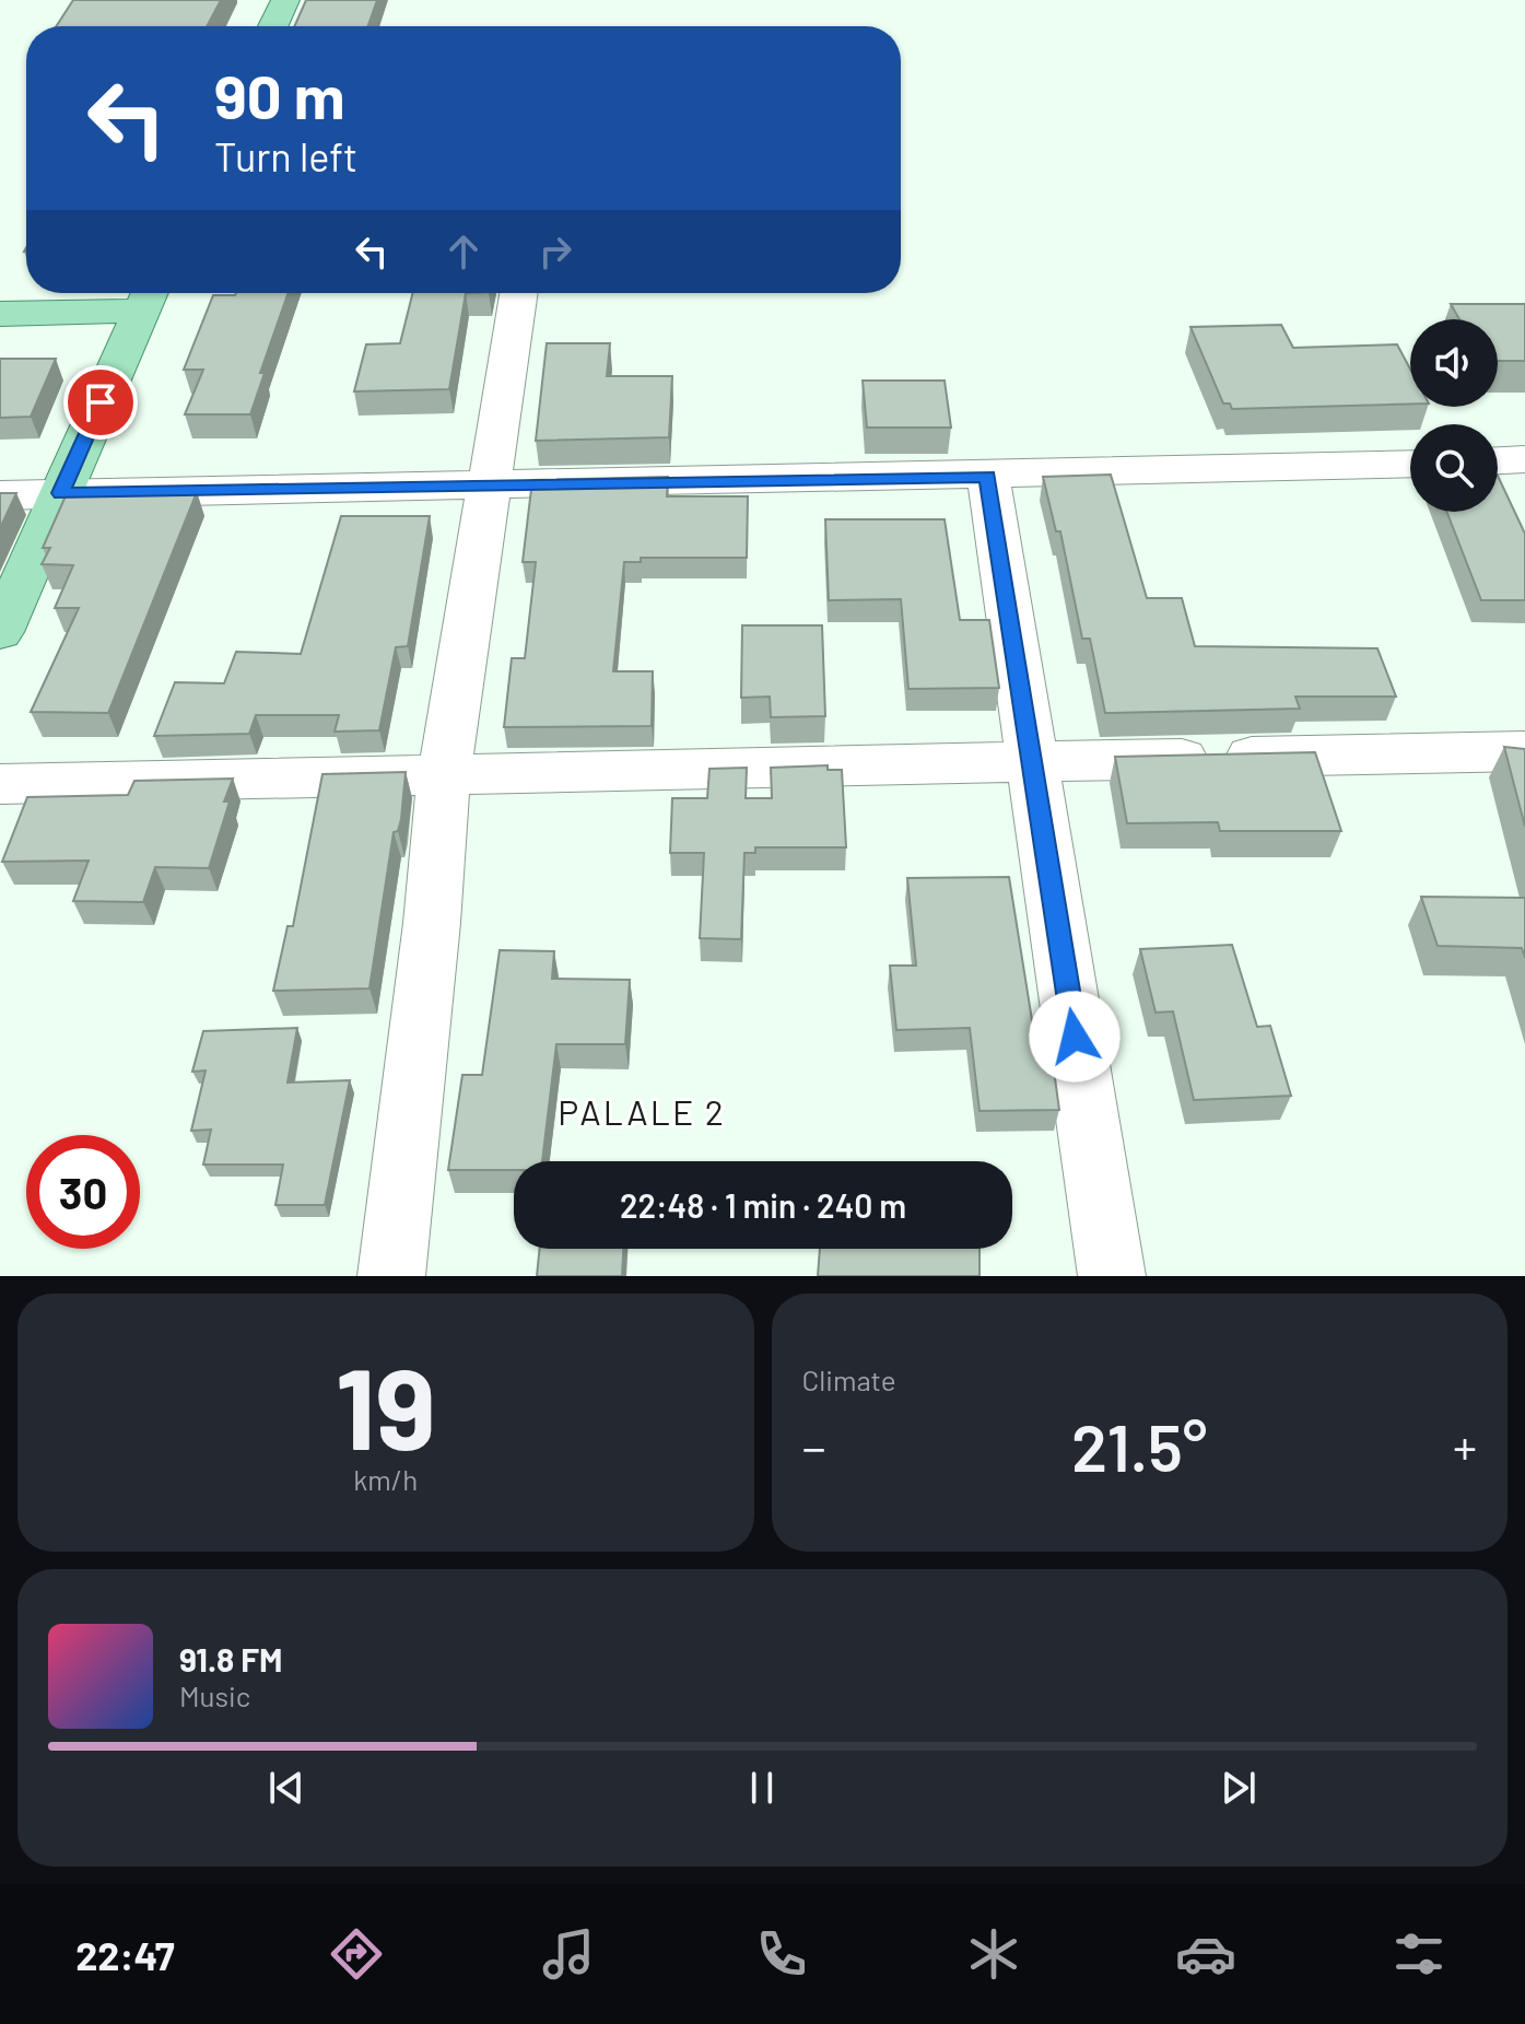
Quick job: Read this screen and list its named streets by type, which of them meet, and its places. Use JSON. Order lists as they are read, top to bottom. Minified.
{"districts":["PALALE 2"],"page":{"turn":["90 m","Turn left"],"limit":"30","trip":"22:48 · 1 min · 240 m","tile":[["19","km/h"],"Climate"],"heat":["−","21.5°","+"],"song":["91.8 FM","Music"],"tabs":"22:47"}}
